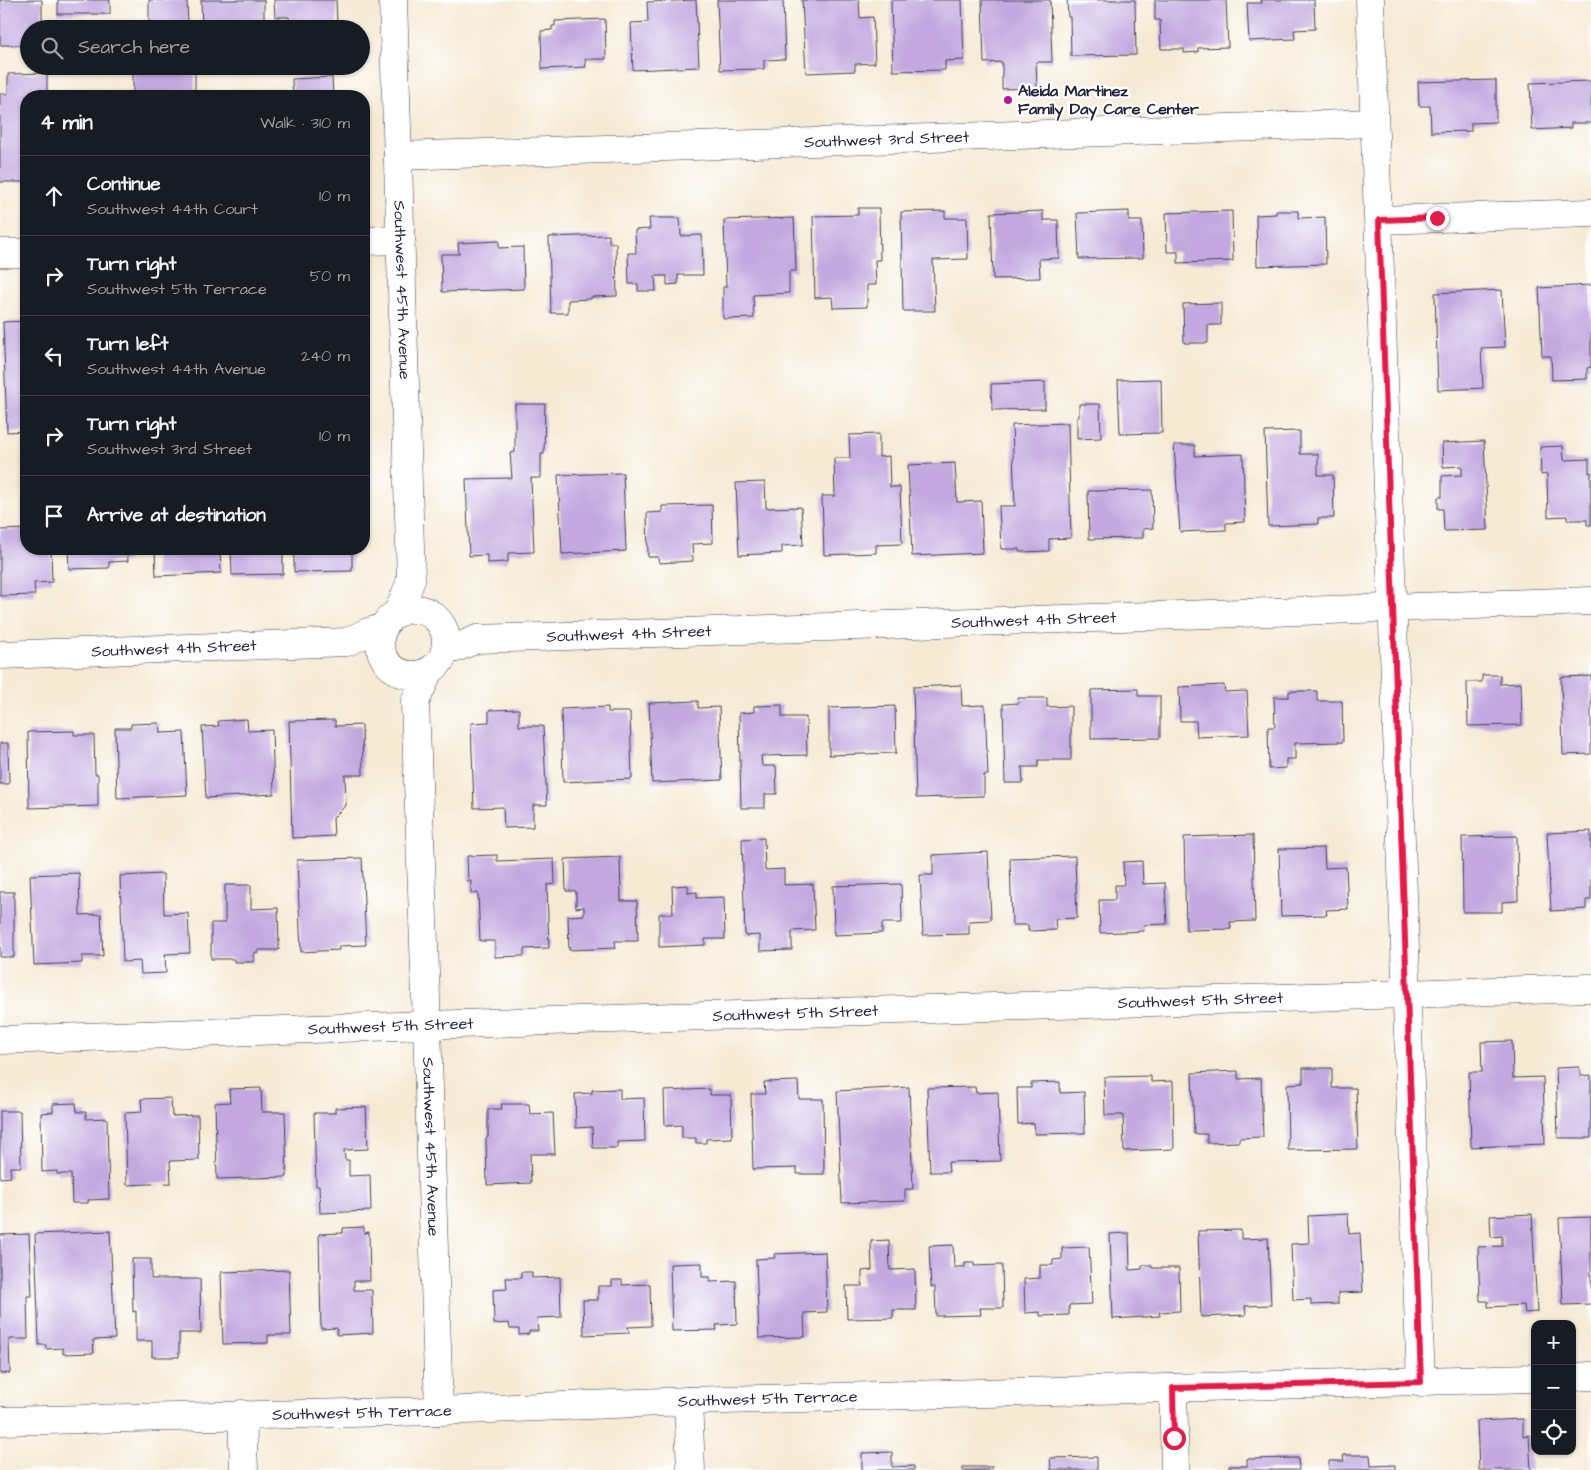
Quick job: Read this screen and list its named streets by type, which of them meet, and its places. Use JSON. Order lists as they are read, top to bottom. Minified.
{"streets":{"street":["Southwest 3rd Street","Southwest 45th Avenue","Southwest 4th Street","Southwest 5th Street","Southwest 5th Terrace"]},"crossings":[["Southwest 3rd Street","Southwest 45th Avenue"],["Southwest 45th Avenue","Southwest 4th Street"],["Southwest 45th Avenue","Southwest 5th Street"],["Southwest 45th Avenue","Southwest 5th Terrace"]],"places":["Aleida Martinez Family Day Care Center"],"page":{"search":"Search here","heading":["4 min","Walk · 310 m"],"list":[["Continue","Southwest 44th Court","10 m"],["Turn right","Southwest 5th Terrace","50 m"],["Turn left","Southwest 44th Avenue","240 m"],["Turn right","Southwest 3rd Street","10 m"],"Arrive at destination"],"map_buttons":["+","−"]}}
